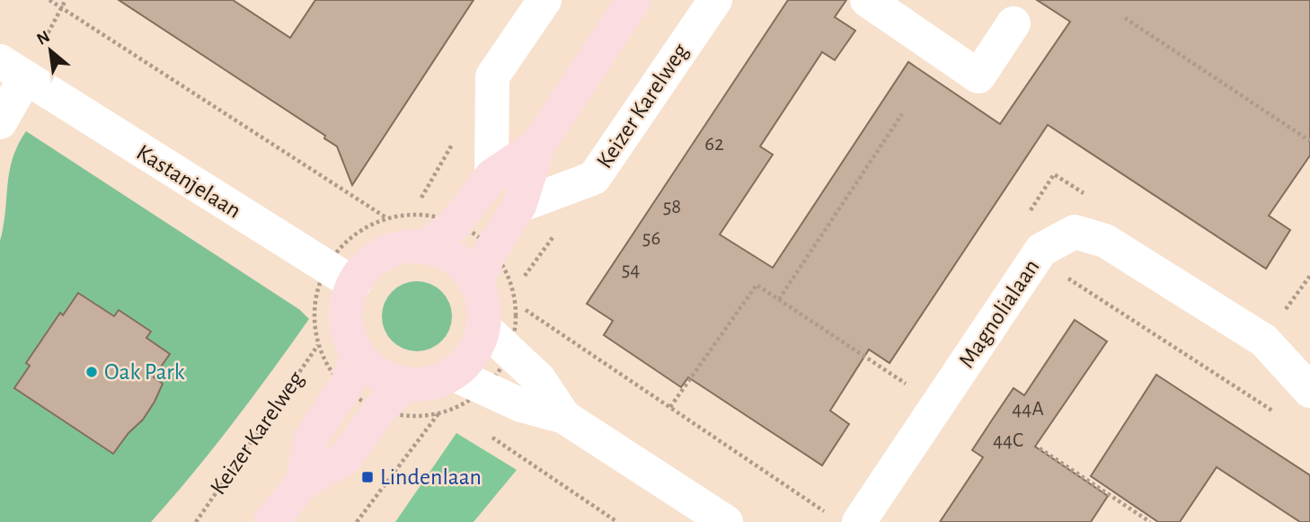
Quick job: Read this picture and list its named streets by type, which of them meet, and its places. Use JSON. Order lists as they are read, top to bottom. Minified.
{"streets":{"main road":["Keizer Karelweg"],"street":["Kastanjelaan","Magnolialaan"]},"crossings":[["Keizer Karelweg","Kastanjelaan"]],"places":{"other":["Oak Park"],"transit":["Lindenlaan"]},"house_numbers":["62","58","56","54","44A","44C"],"north":"top left"}
